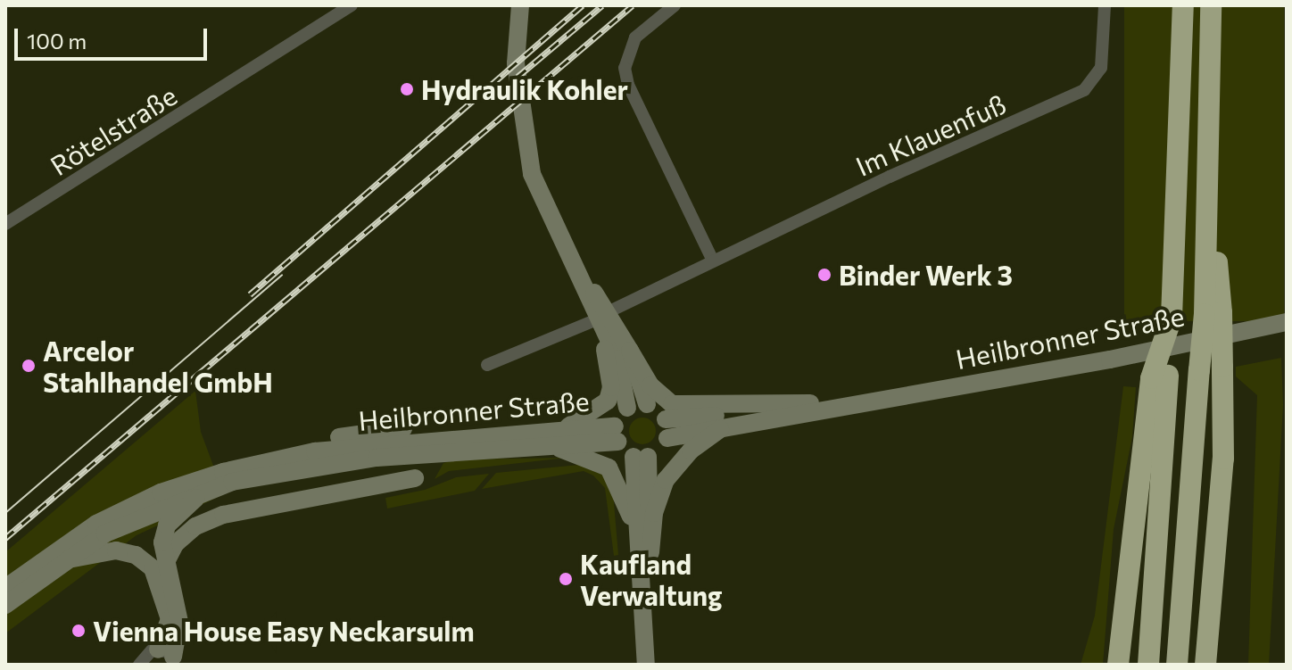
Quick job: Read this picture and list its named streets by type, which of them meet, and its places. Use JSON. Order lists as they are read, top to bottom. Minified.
{"streets":{"main road":["Heilbronner Straße"],"street":["Rötelstraße","Im Klauenfuß"]},"places":["Hydraulik Kohler","Binder Werk 3","Arcelor Stahlhandel GmbH","Kaufland Verwaltung","Vienna House Easy Neckarsulm"],"scale_bar":"100 m"}
